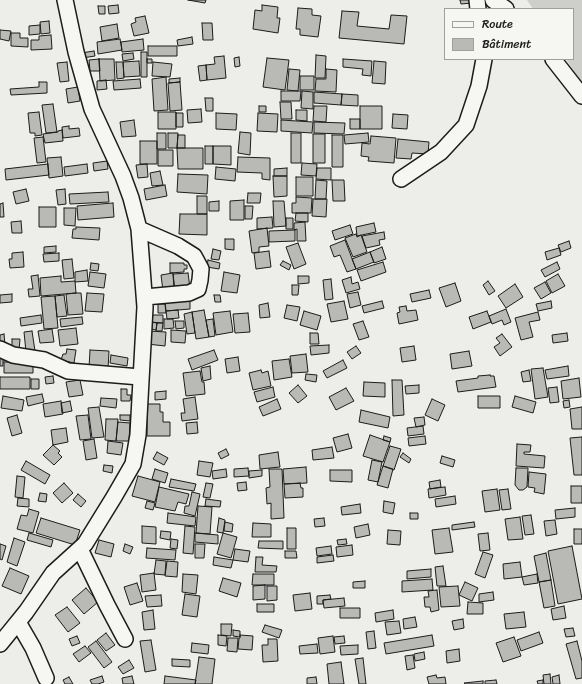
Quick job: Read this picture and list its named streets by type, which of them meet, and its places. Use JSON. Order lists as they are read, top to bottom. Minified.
{"legend":["Route","Bâtiment"]}
